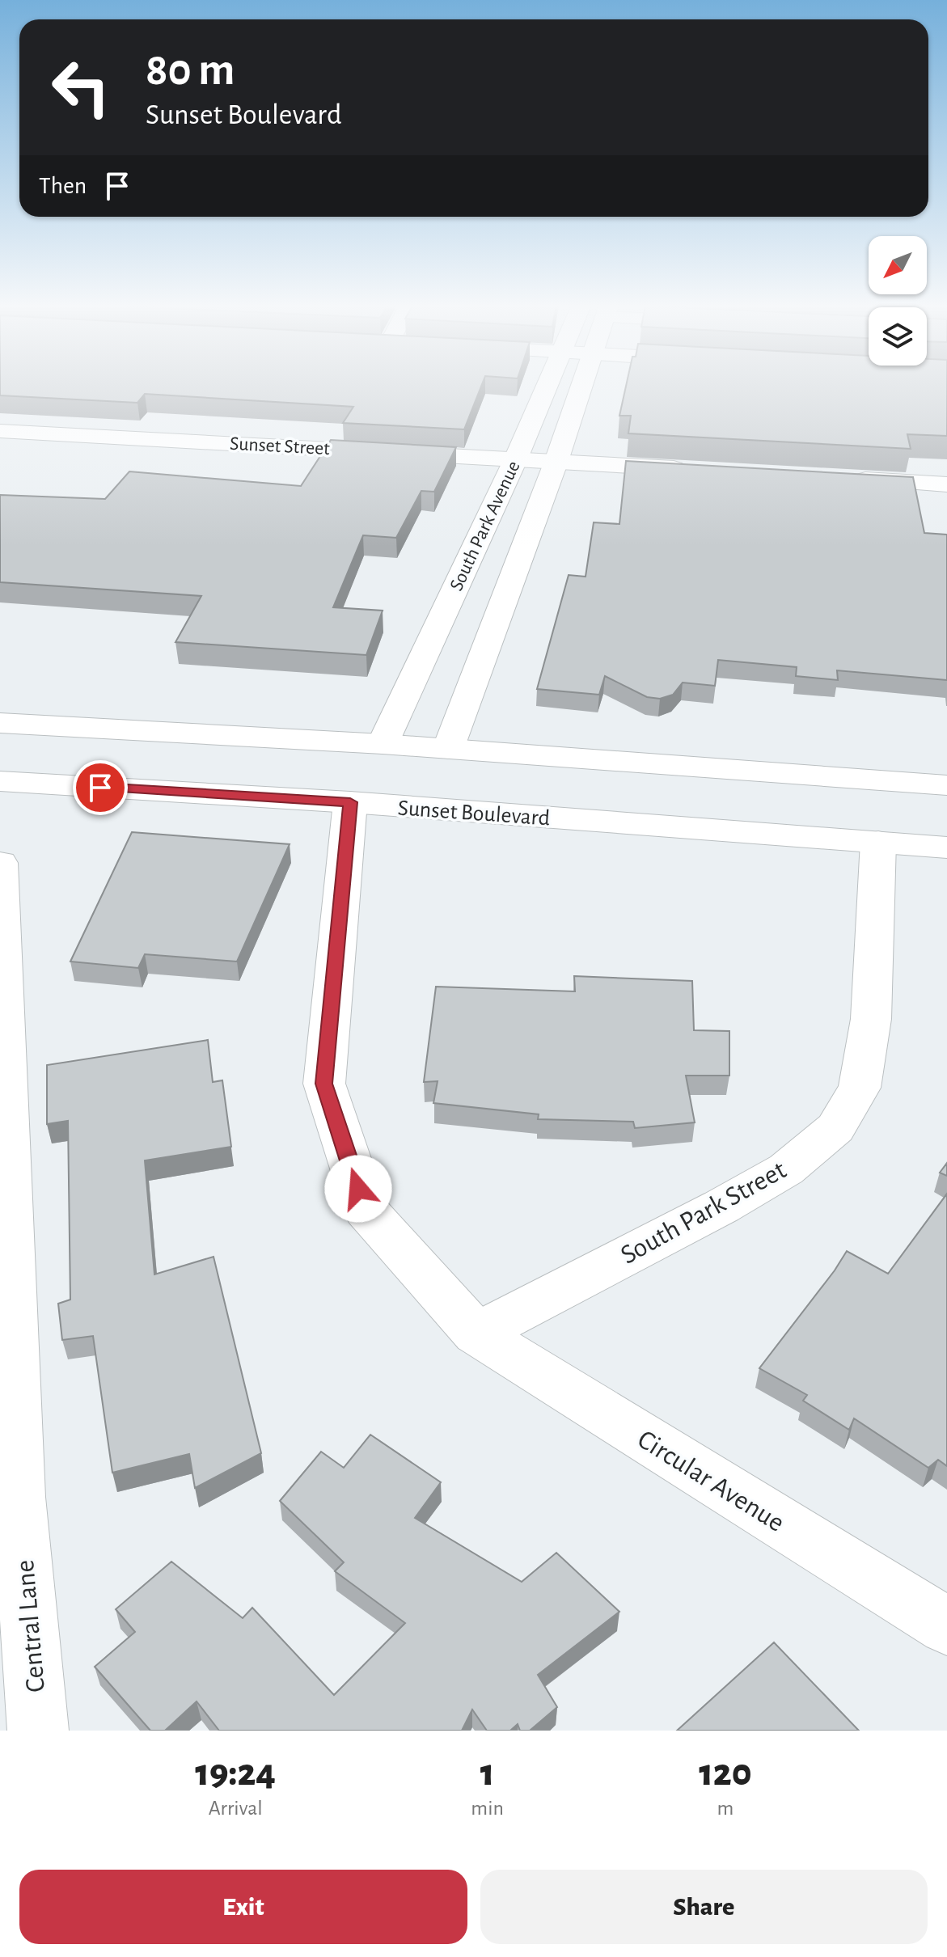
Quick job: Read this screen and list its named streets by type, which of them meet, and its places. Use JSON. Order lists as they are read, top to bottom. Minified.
{"streets":{"street":["Sunset Street","South Park Avenue","Sunset Boulevard","South Park Street","Circular Avenue","Central Lane"]},"crossings":[["Sunset Street","South Park Avenue"],["Sunset Boulevard","South Park Street"],["South Park Street","Circular Avenue"]],"north":"bottom left","page":{"turn":["80 m","Sunset Boulevard"],"then":"Then","eta":["19:24","Arrival","1","min","120","m"],"buttons":["Exit","Share"]}}
